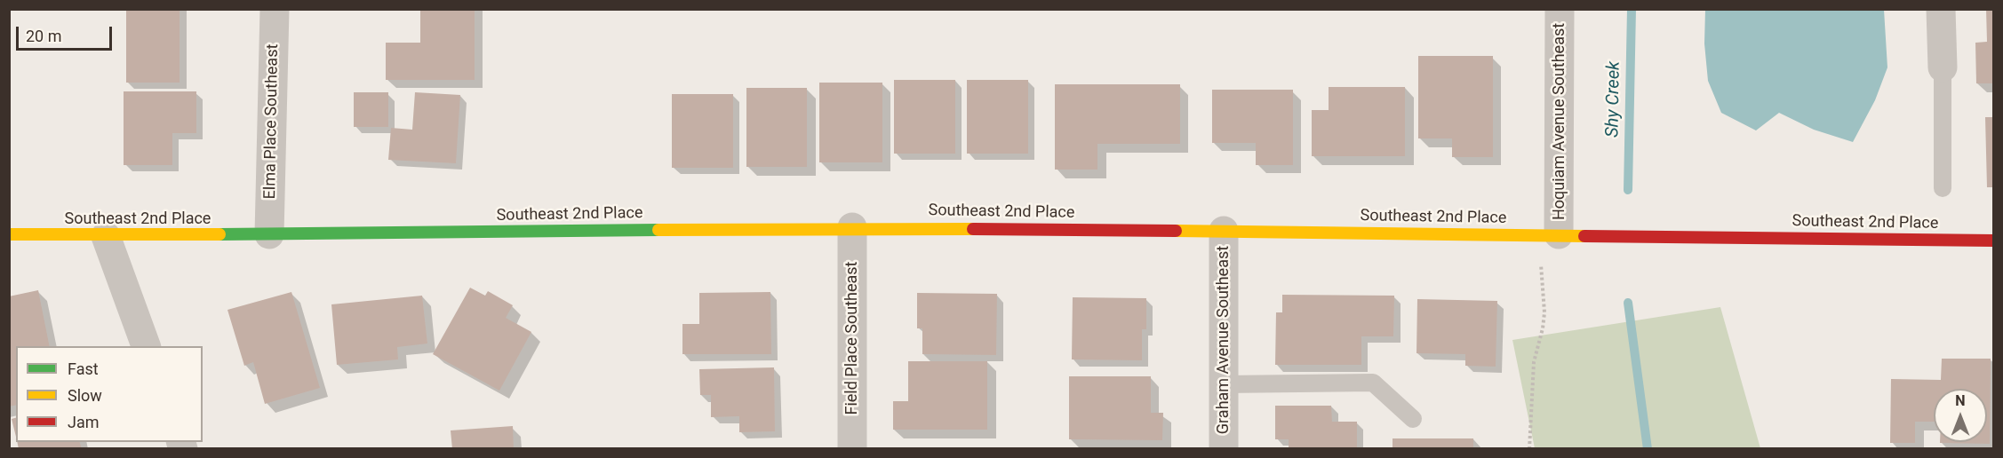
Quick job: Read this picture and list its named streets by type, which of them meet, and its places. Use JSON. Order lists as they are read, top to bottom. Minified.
{"streets":{"street":["Elma Place Southeast","Hoquiam Avenue Southeast","Southeast 2nd Place","Field Place Southeast","Graham Avenue Southeast"]},"crossings":[["Elma Place Southeast","Southeast 2nd Place"],["Hoquiam Avenue Southeast","Southeast 2nd Place"],["Southeast 2nd Place","Field Place Southeast"],["Southeast 2nd Place","Graham Avenue Southeast"]],"water":["Shy Creek"],"legend":["Fast","Slow","Jam"],"scale_bar":"20 m","north":"top"}
